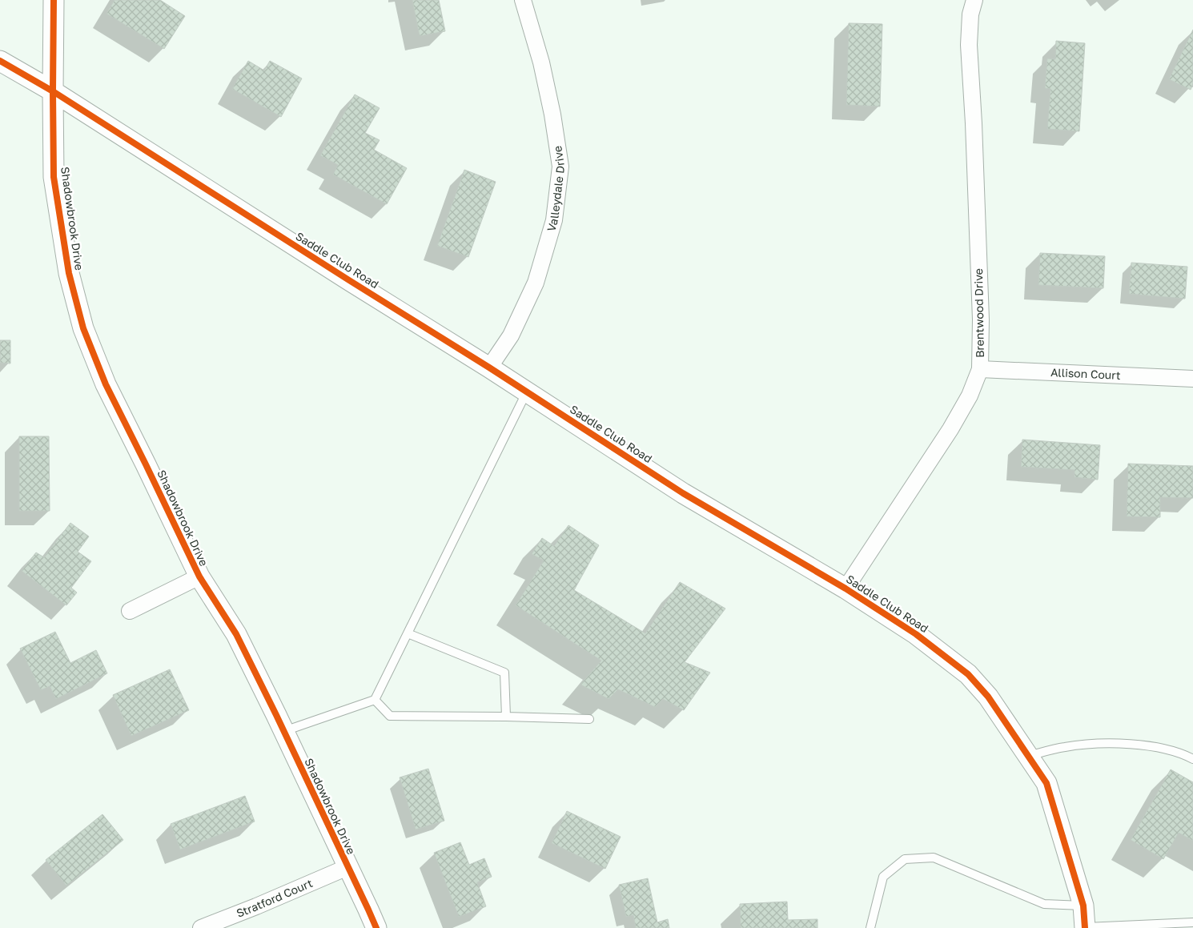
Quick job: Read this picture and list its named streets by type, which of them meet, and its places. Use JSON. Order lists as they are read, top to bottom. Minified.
{"streets":{"street":["Valleydale Drive","Shadowbrook Drive","Saddle Club Road","Brentwood Drive","Allison Court","Stratford Court"]},"crossings":[["Valleydale Drive","Saddle Club Road"],["Shadowbrook Drive","Saddle Club Road"],["Shadowbrook Drive","Stratford Court"],["Saddle Club Road","Brentwood Drive"],["Brentwood Drive","Allison Court"]]}
